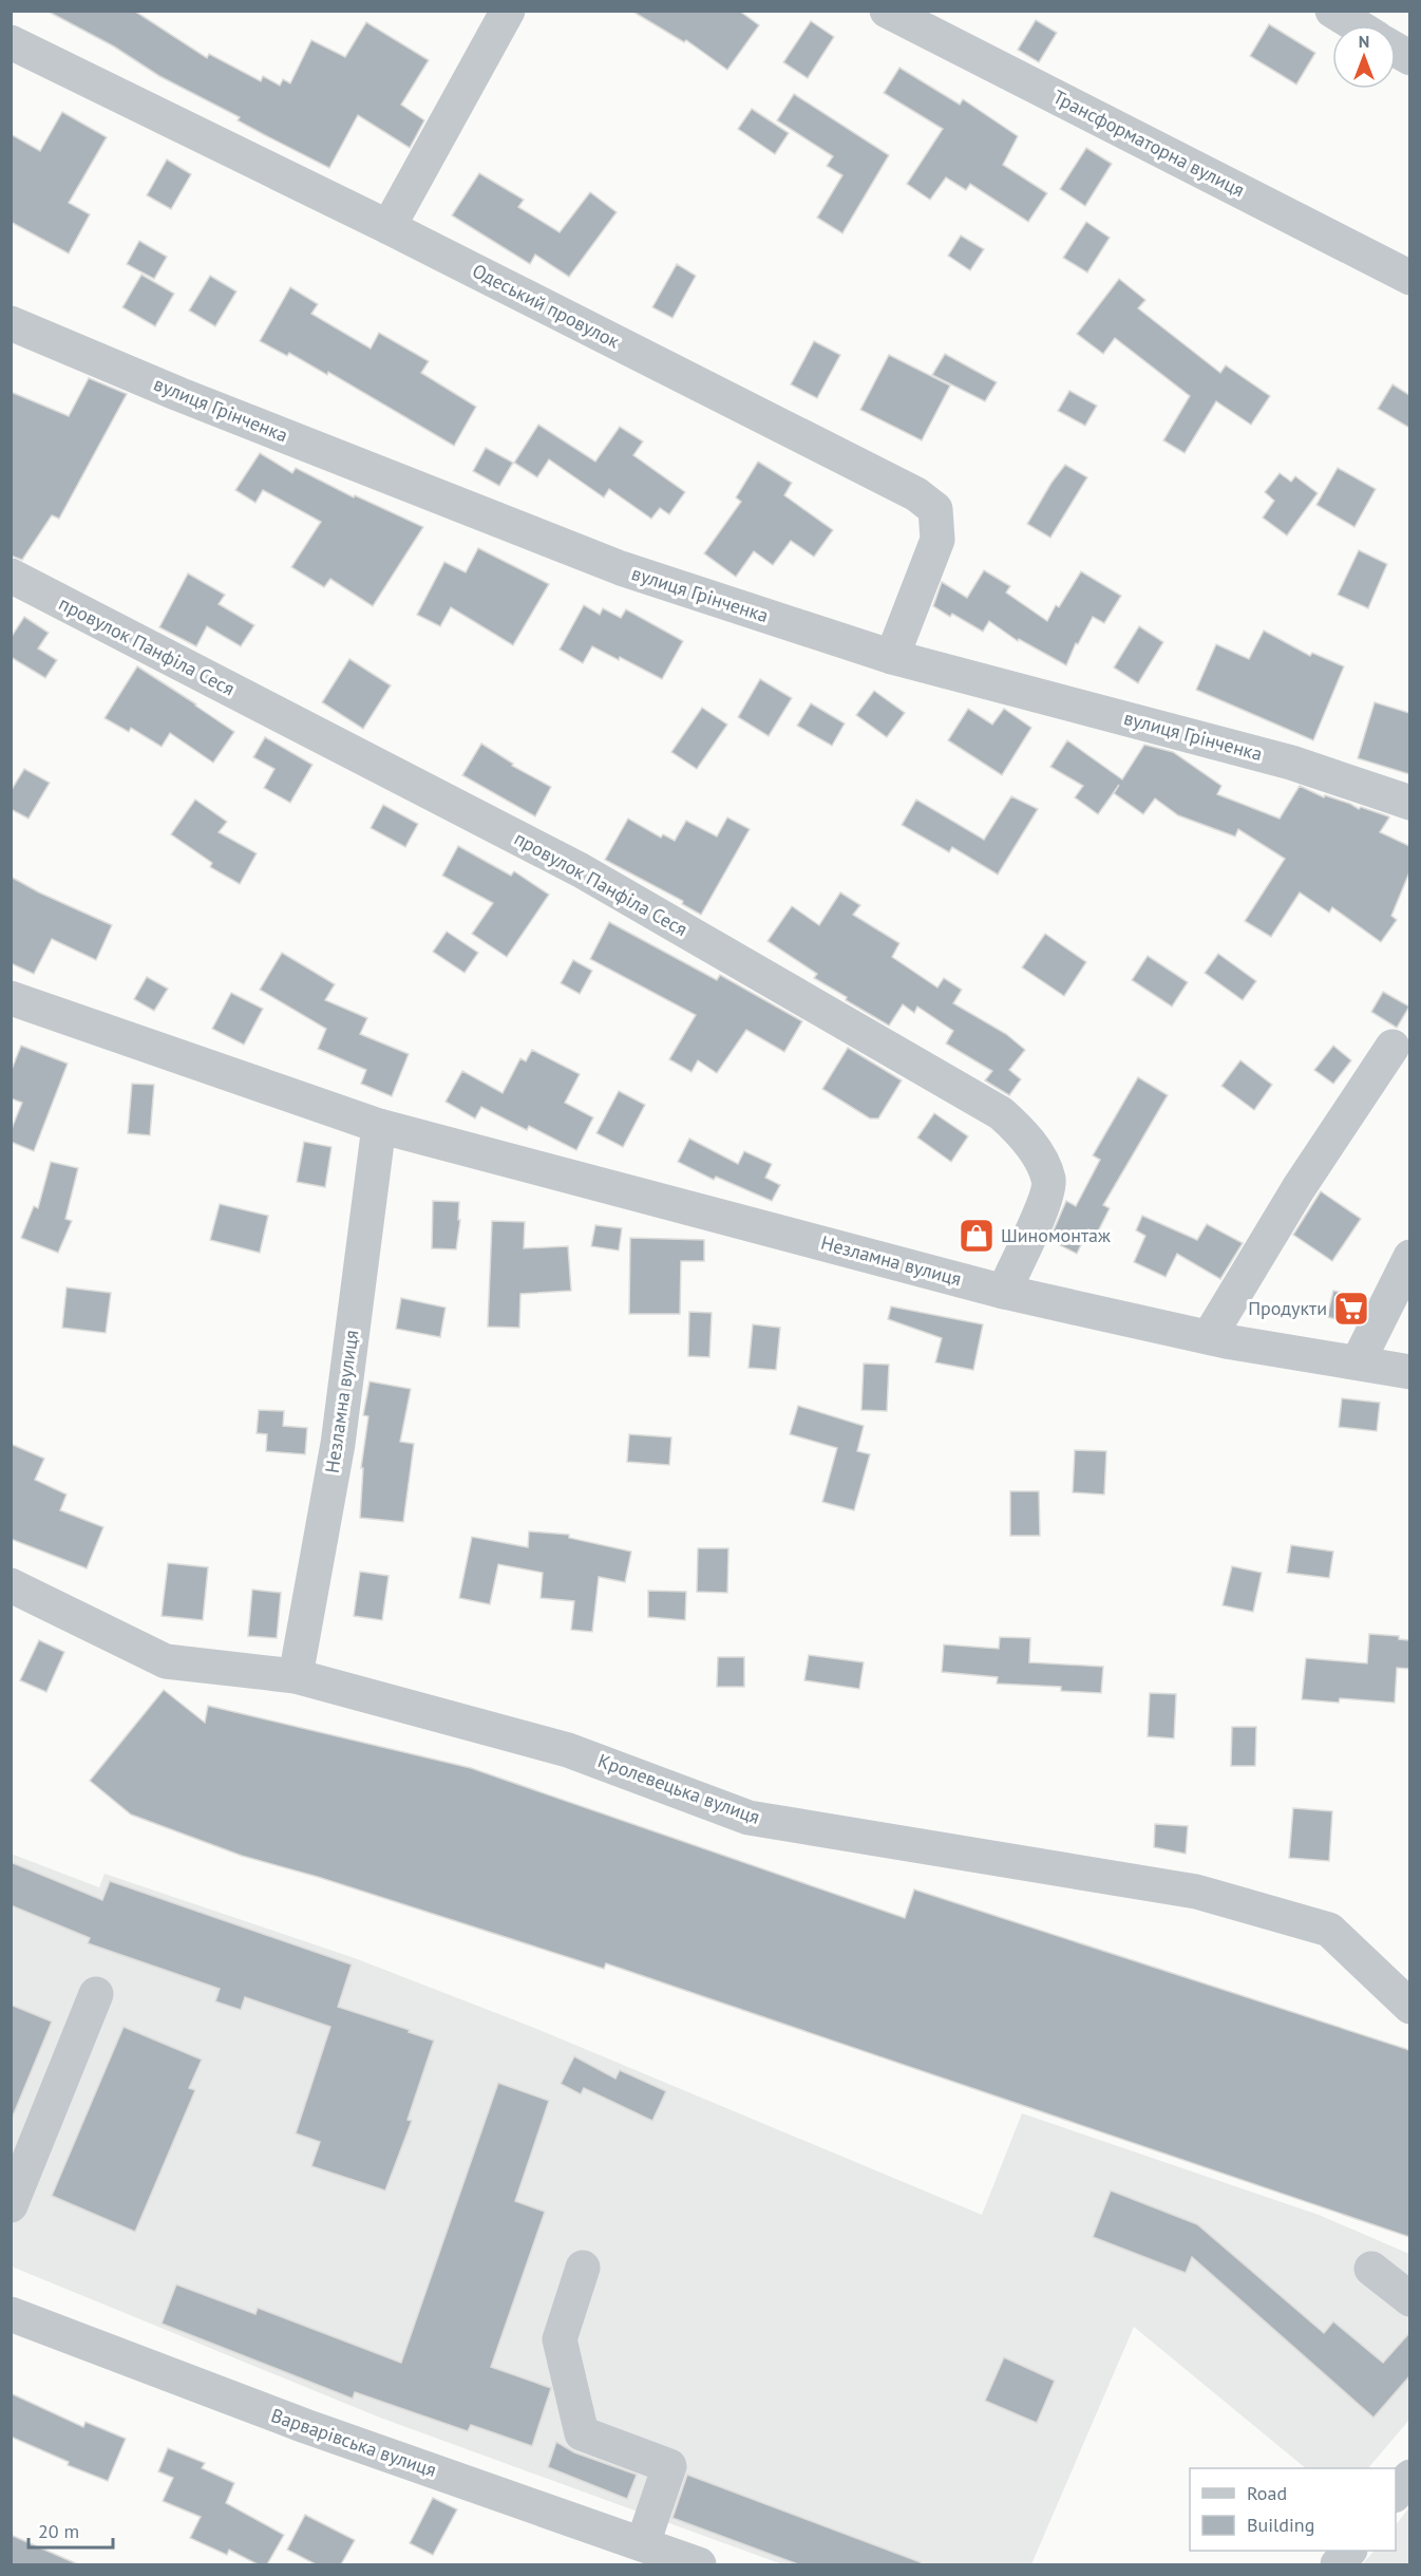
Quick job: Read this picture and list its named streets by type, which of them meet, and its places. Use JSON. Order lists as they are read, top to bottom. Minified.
{"streets":{"street":["Трансформаторна вулиця","Одеський провулок","вулиця Грінченка","провулок Панфіла Сеся","Незламна вулиця","Кролевецька вулиця","Варварівська вулиця"]},"crossings":[["Одеський провулок","вулиця Грінченка"],["провулок Панфіла Сеся","Незламна вулиця"],["Незламна вулиця","Кролевецька вулиця"]],"places":{"shop":["Шиномонтаж"],"supermarket":["Продукти"]},"legend":["Road","Building"],"scale_bar":"20 m","north":"top"}
